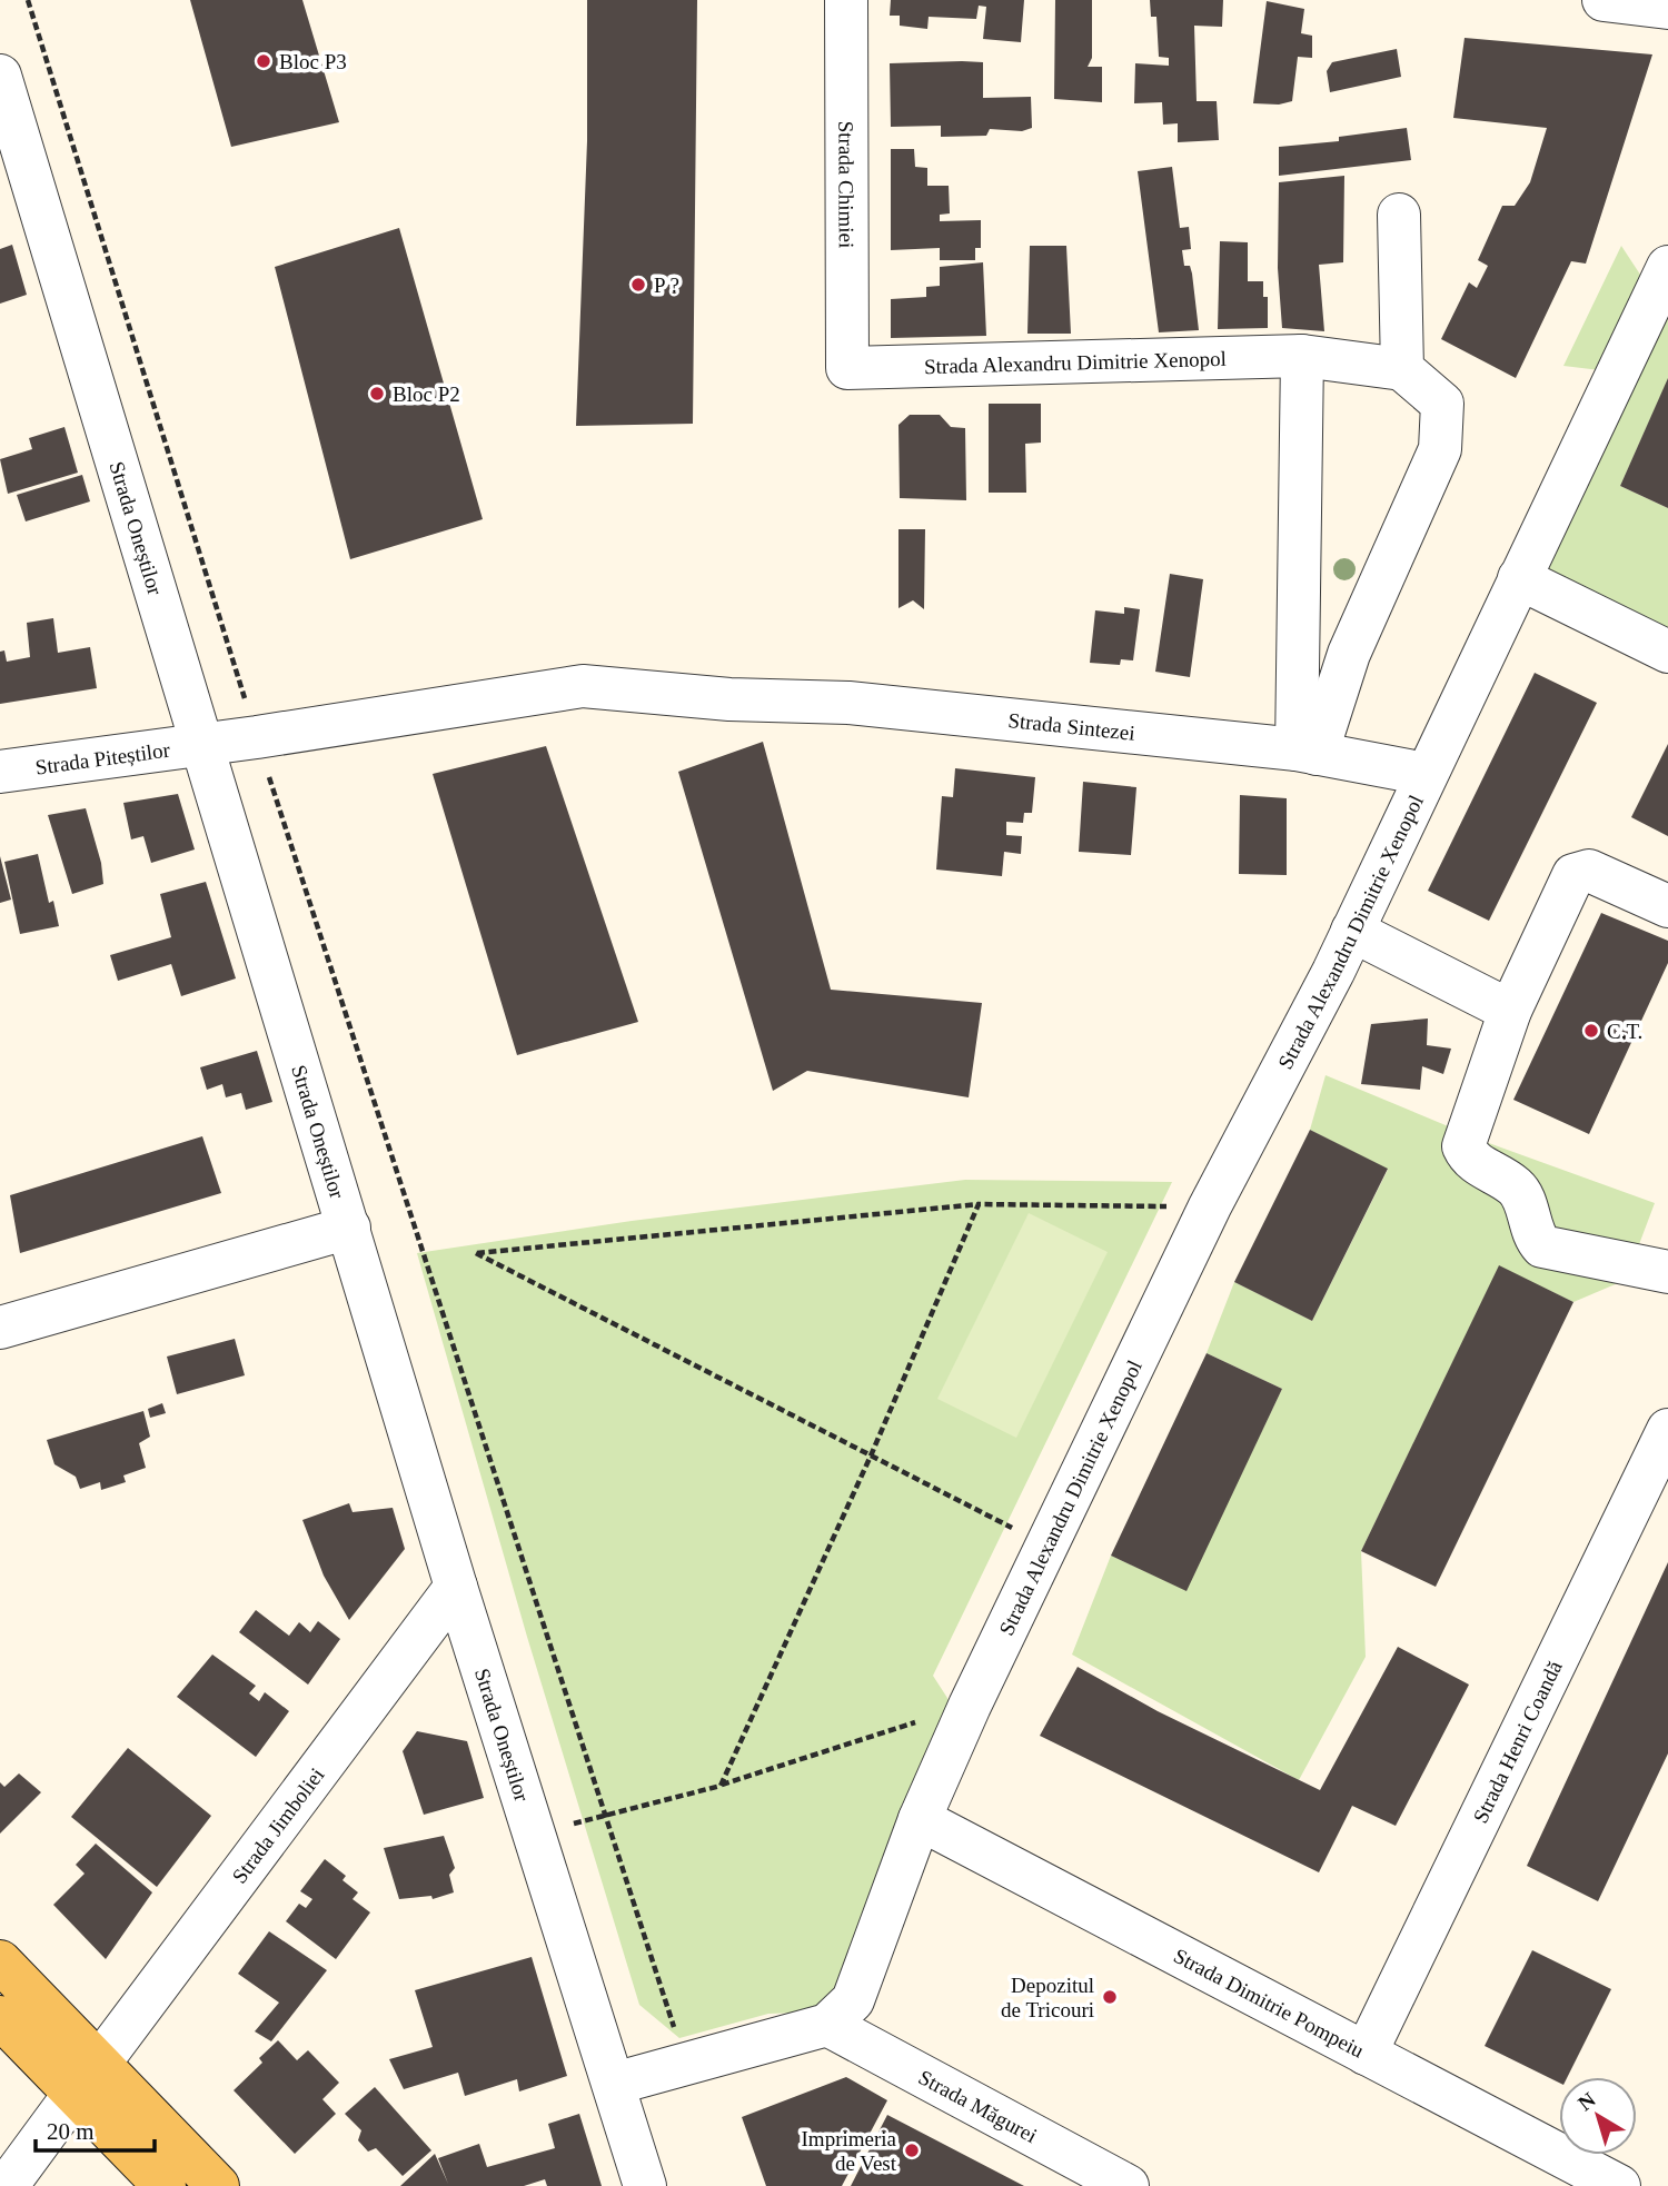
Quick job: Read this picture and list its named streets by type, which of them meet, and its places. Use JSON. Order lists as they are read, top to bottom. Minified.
{"streets":{"street":["Strada Chimiei","Strada Alexandru Dimitrie Xenopol","Strada Oneștilor","Strada Sintezei","Strada Piteștilor","Strada Henri Coandă","Strada Jimboliei","Strada Dimitrie Pompeiu","Strada Măgurei"]},"crossings":[["Strada Chimiei","Strada Alexandru Dimitrie Xenopol"],["Strada Alexandru Dimitrie Xenopol","Strada Sintezei"],["Strada Alexandru Dimitrie Xenopol","Strada Dimitrie Pompeiu"],["Strada Alexandru Dimitrie Xenopol","Strada Măgurei"],["Strada Oneștilor","Strada Piteștilor"],["Strada Oneștilor","Strada Jimboliei"],["Strada Sintezei","Strada Piteștilor"],["Strada Henri Coandă","Strada Dimitrie Pompeiu"]],"places":["Bloc P3","P ?","Bloc P2","C.T.","Depozitul de Tricouri","Imprimeria de Vest"],"scale_bar":"20 m","north":"top left"}
